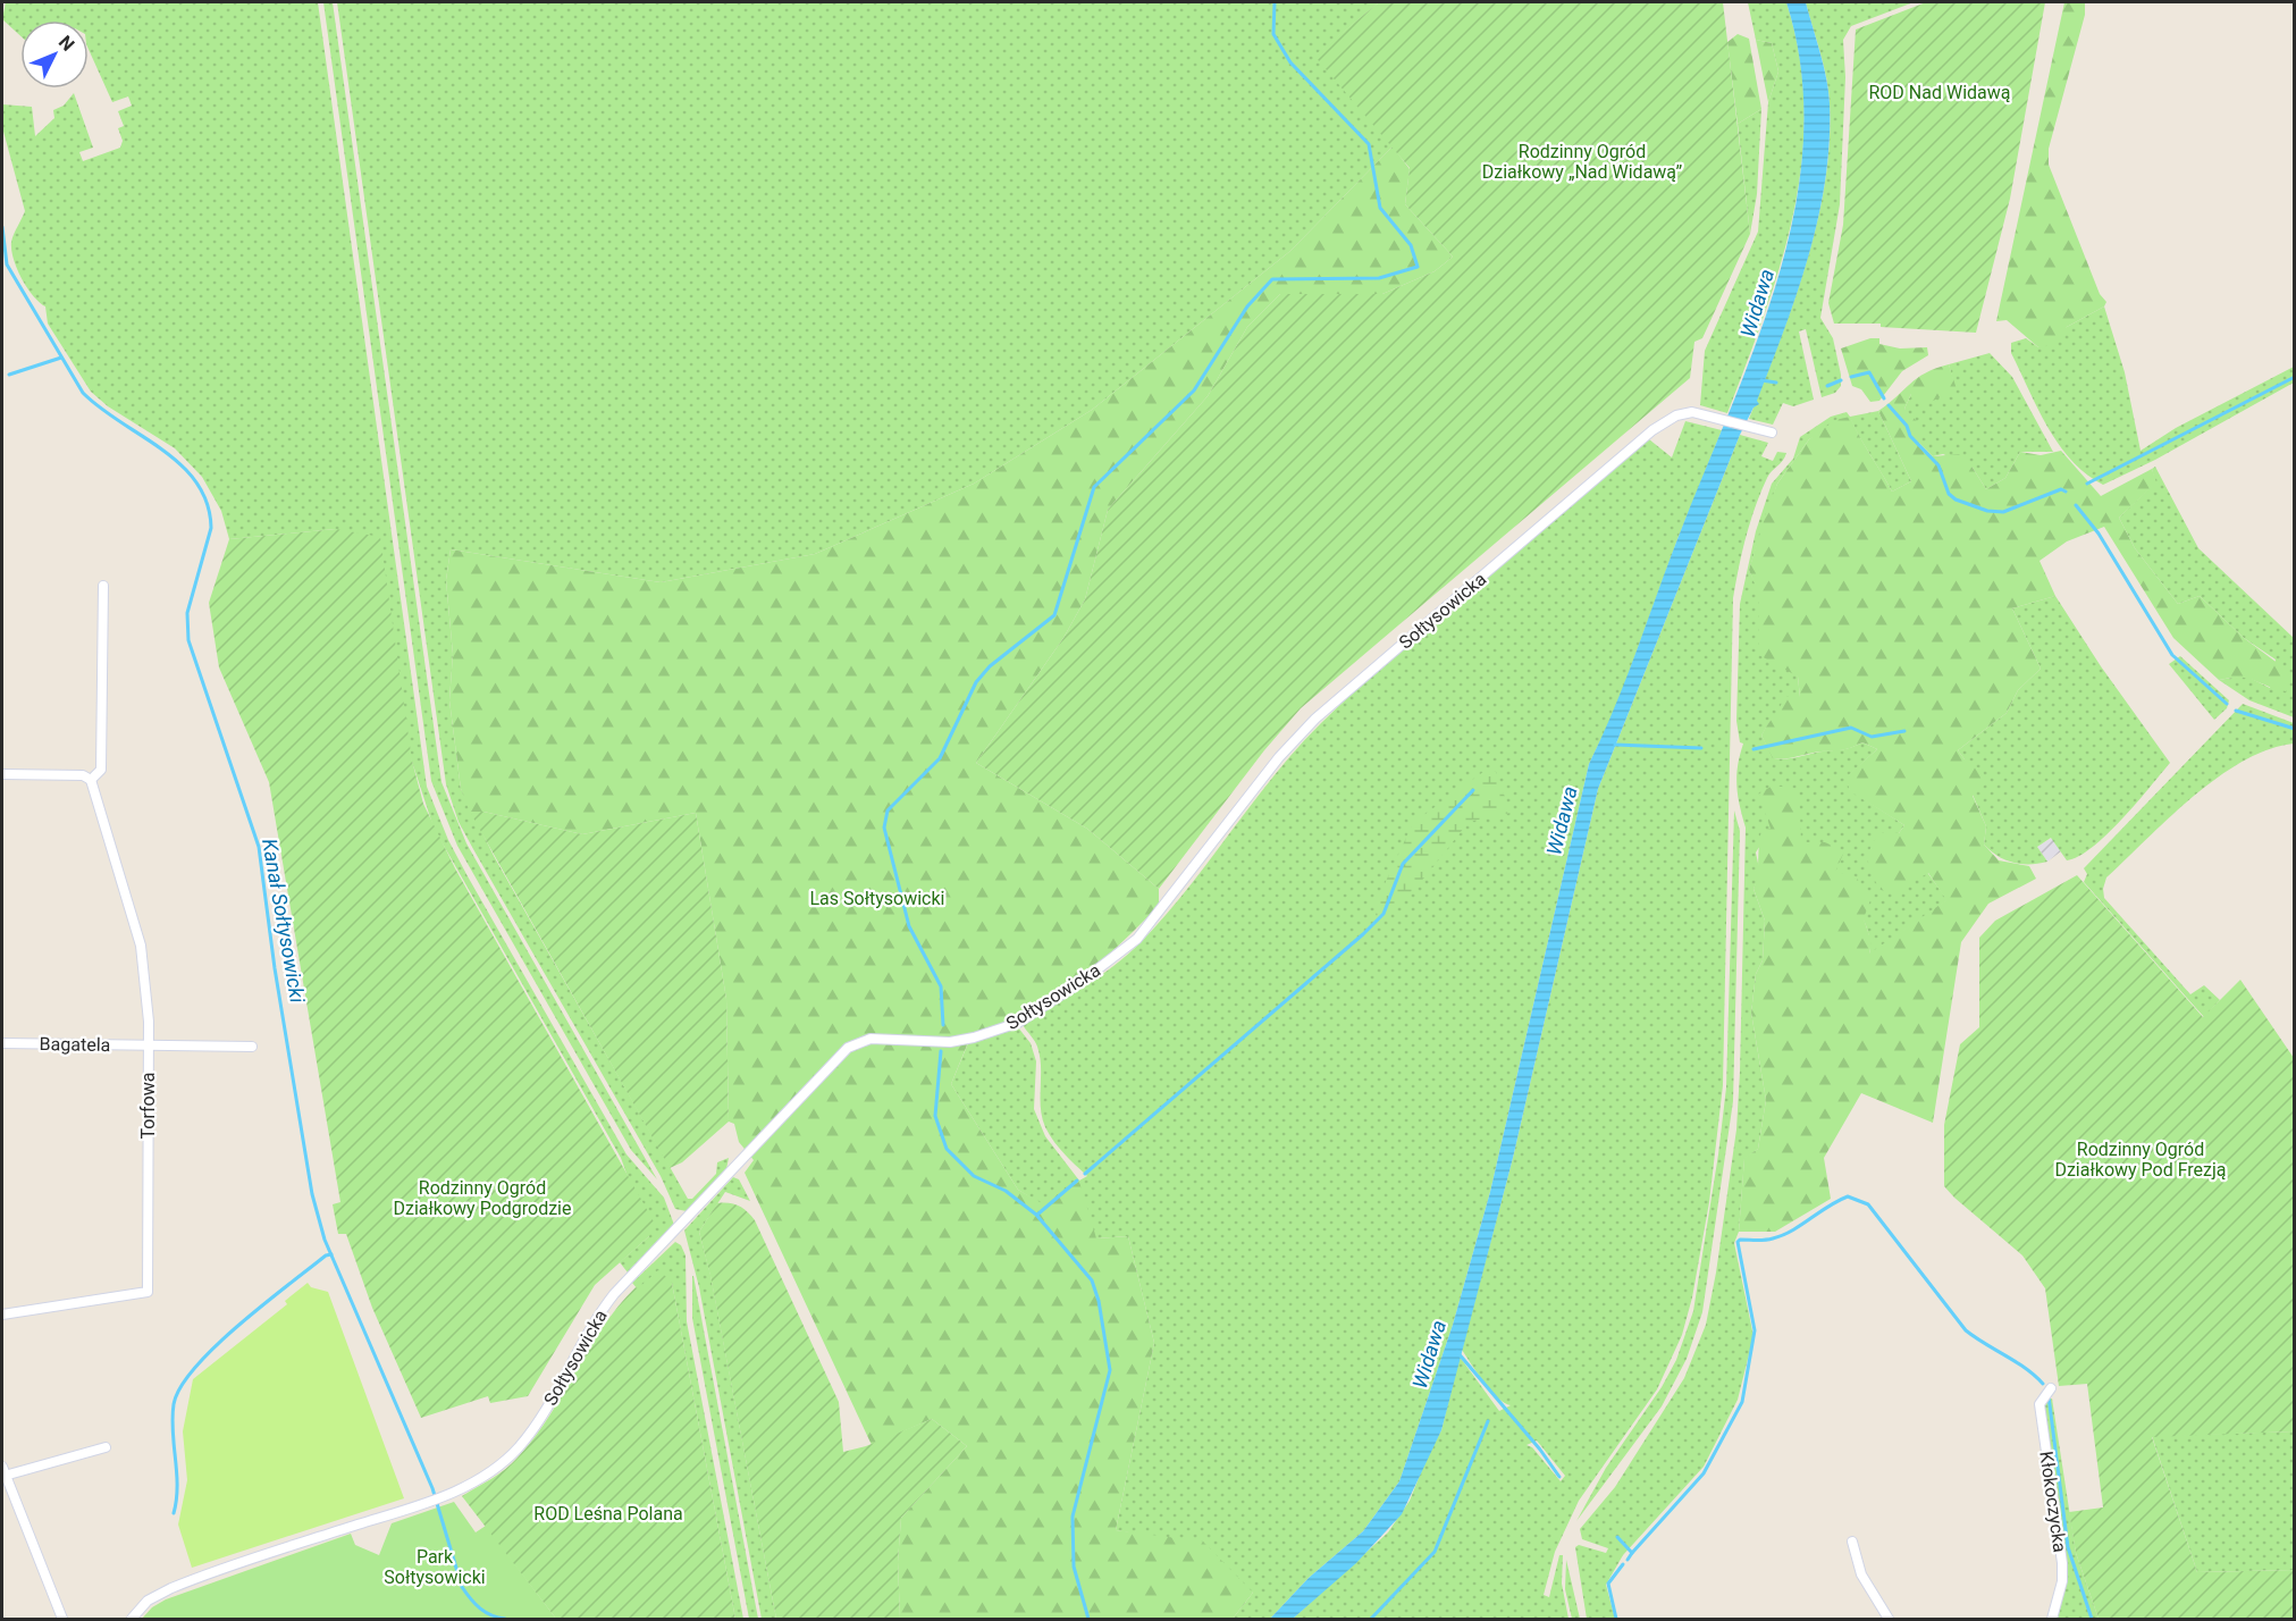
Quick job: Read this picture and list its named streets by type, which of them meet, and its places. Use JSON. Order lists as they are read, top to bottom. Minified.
{"streets":{"street":["Sołtysowicka","Bagatela","Torfowa","Kłokoczycka"]},"crossings":[["Bagatela","Torfowa"]],"water":["Widawa","Kanał Sołtysowicki"],"parks":["ROD Nad Widawą","Rodzinny Ogród Działkowy „Nad Widawą”","Las Sołtysowicki","Rodzinny Ogród Działkowy Pod Frezją","Rodzinny Ogród Działkowy Podgrodzie","ROD Leśna Polana","Park Sołtysowicki"],"north":"top right"}
